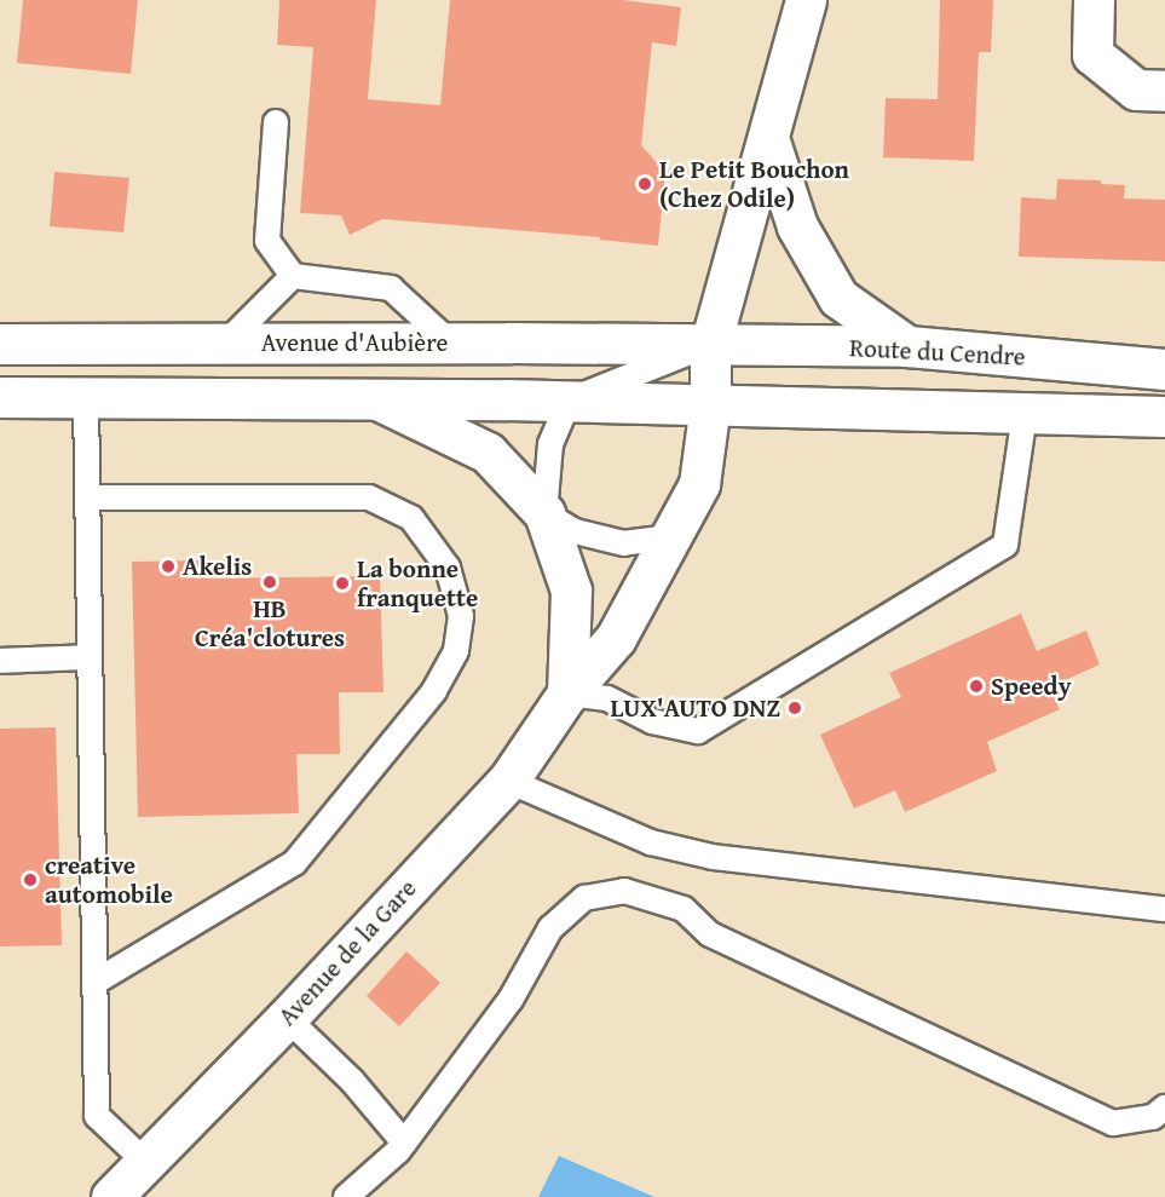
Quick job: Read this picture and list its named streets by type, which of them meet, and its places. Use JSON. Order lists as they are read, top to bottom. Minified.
{"streets":{"main road":["Avenue d'Aubière","Route du Cendre","Avenue de la Gare"]},"crossings":[["Avenue d'Aubière","Route du Cendre"],["Avenue d'Aubière","Avenue de la Gare"],["Route du Cendre","Avenue de la Gare"]],"places":["Le Petit Bouchon (Chez Odile)","Akelis","HB Créa'clotures","La bonne franquette","Speedy","LUX'AUTO DNZ","creative automobile"]}
